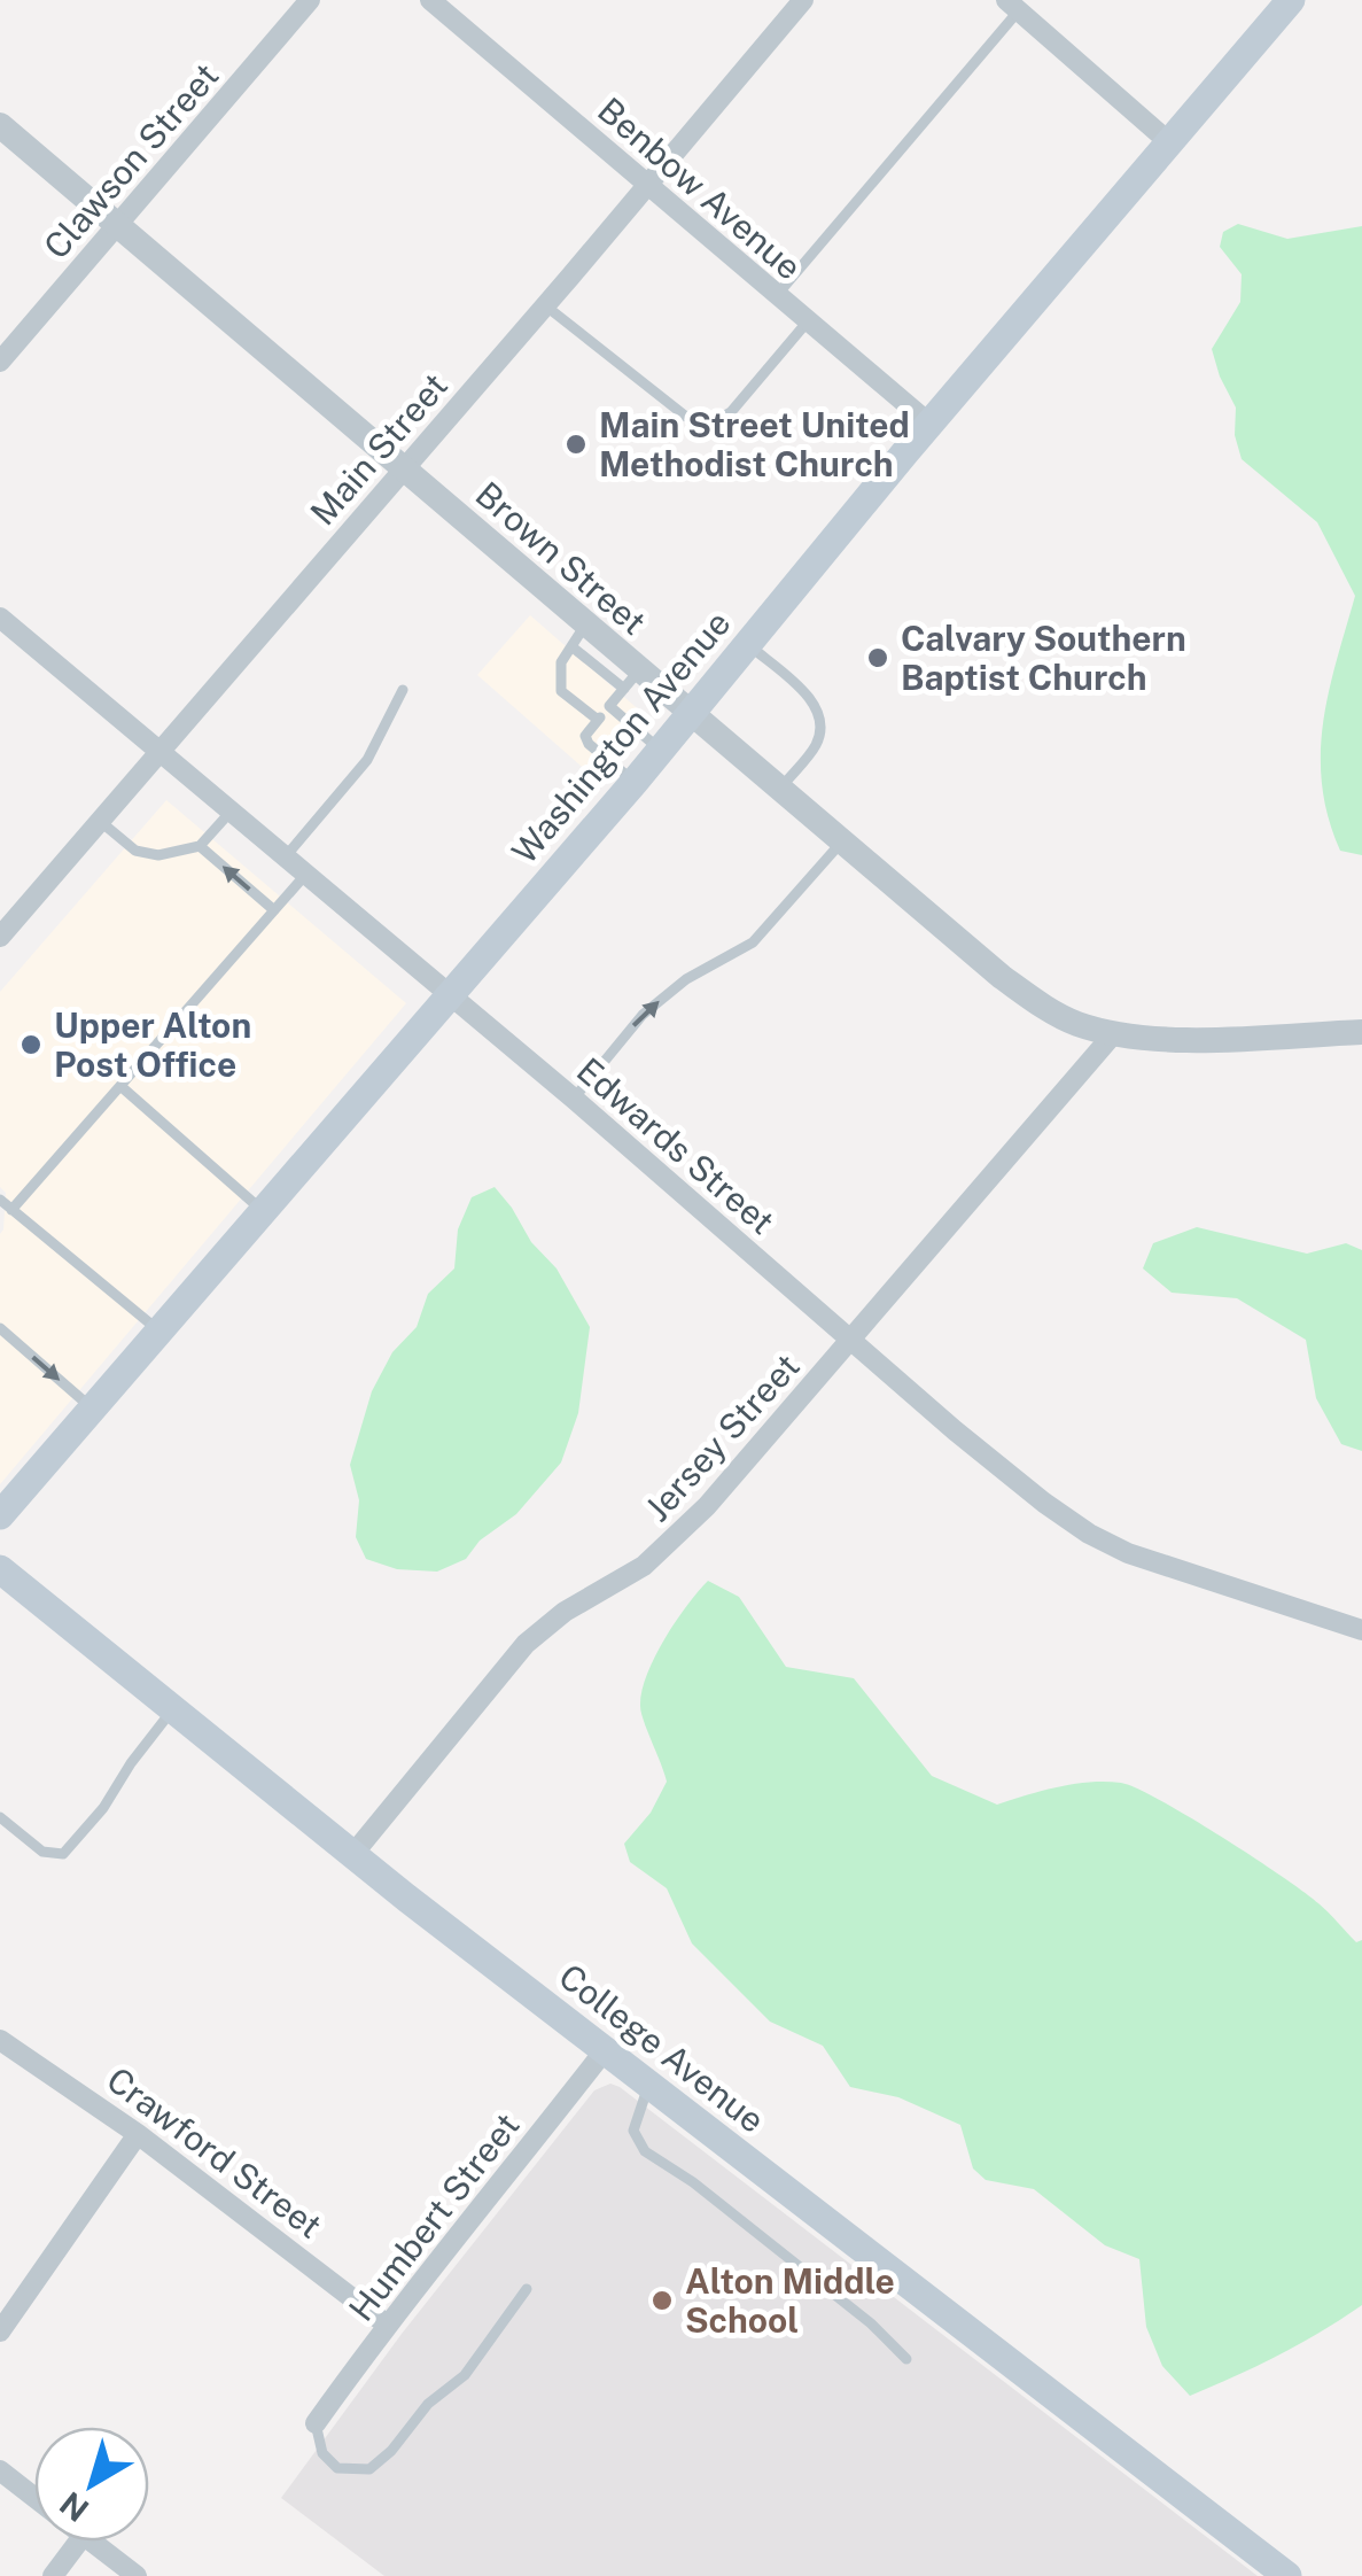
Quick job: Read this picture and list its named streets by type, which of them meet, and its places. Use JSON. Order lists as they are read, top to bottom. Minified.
{"streets":{"main road":["Washington Avenue","College Avenue"],"street":["Clawson Street","Benbow Avenue","Main Street","Brown Street","Edwards Street","Jersey Street","Crawford Street","Humbert Street"]},"crossings":[["Clawson Street","Brown Street"],["Benbow Avenue","Main Street"],["Benbow Avenue","Washington Avenue"],["Main Street","Brown Street"],["Main Street","Edwards Street"],["Brown Street","Washington Avenue"],["Brown Street","Jersey Street"],["Washington Avenue","Edwards Street"],["Edwards Street","Jersey Street"],["Jersey Street","College Avenue"],["College Avenue","Humbert Street"],["Crawford Street","Humbert Street"]],"places":["Main Street United Methodist Church","Calvary Southern Baptist Church","Upper Alton Post Office","Alton Middle School"],"north":"bottom left"}
